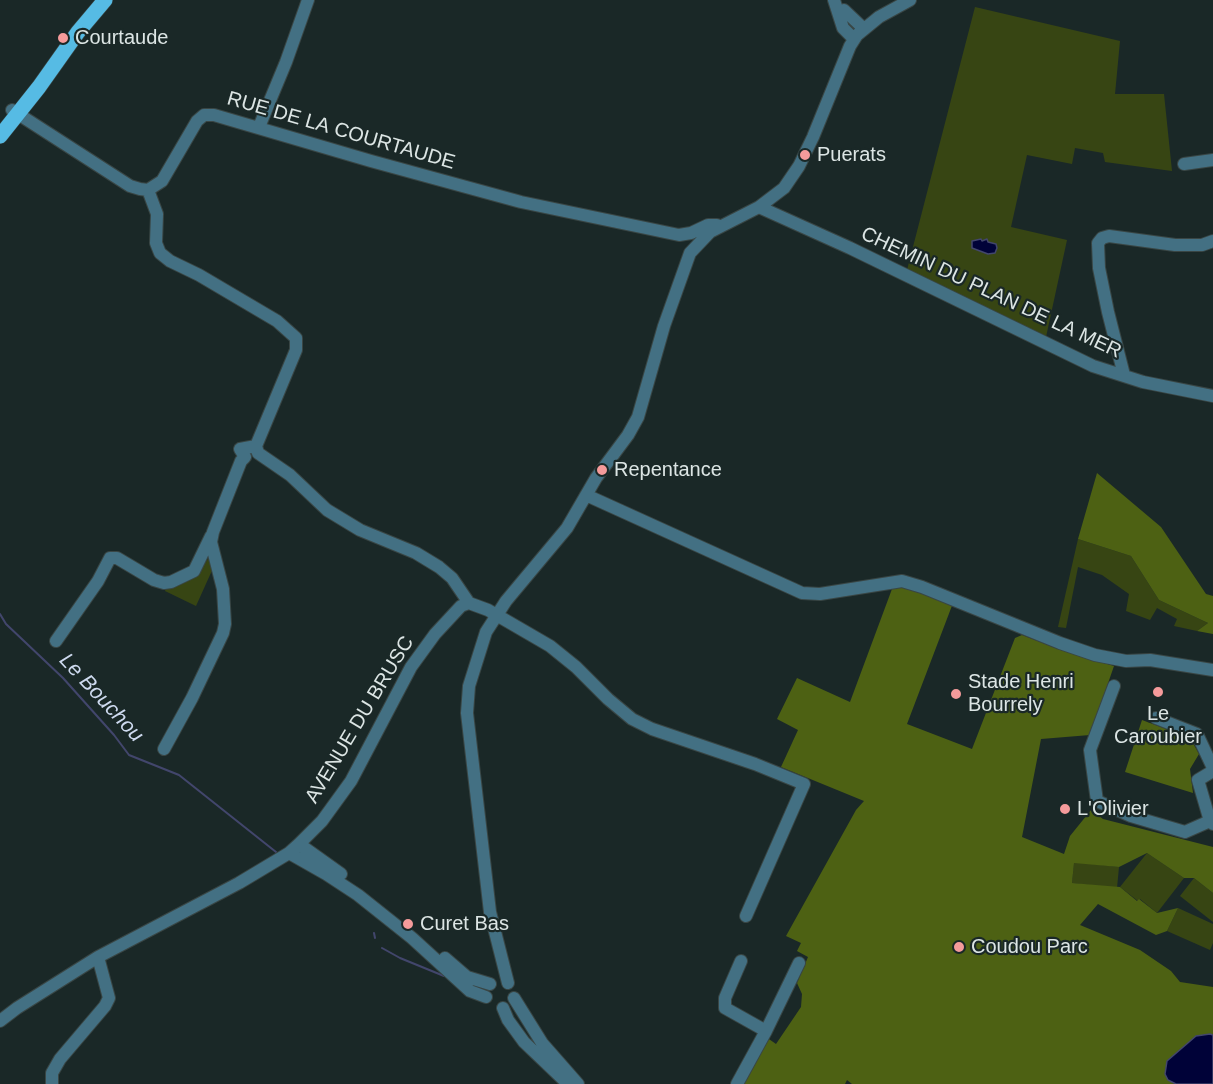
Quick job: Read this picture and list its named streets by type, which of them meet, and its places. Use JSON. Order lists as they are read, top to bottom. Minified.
{"streets":{"street":["RUE DE LA COURTAUDE","CHEMIN DU PLAN DE LA MER","AVENUE DU BRUSC"]},"water":["Le Bouchou"],"places":["Courtaude","Puerats","Repentance","Le Caroubier","Stade Henri Bourrely","L'Olivier","Curet Bas","Coudou Parc"]}
